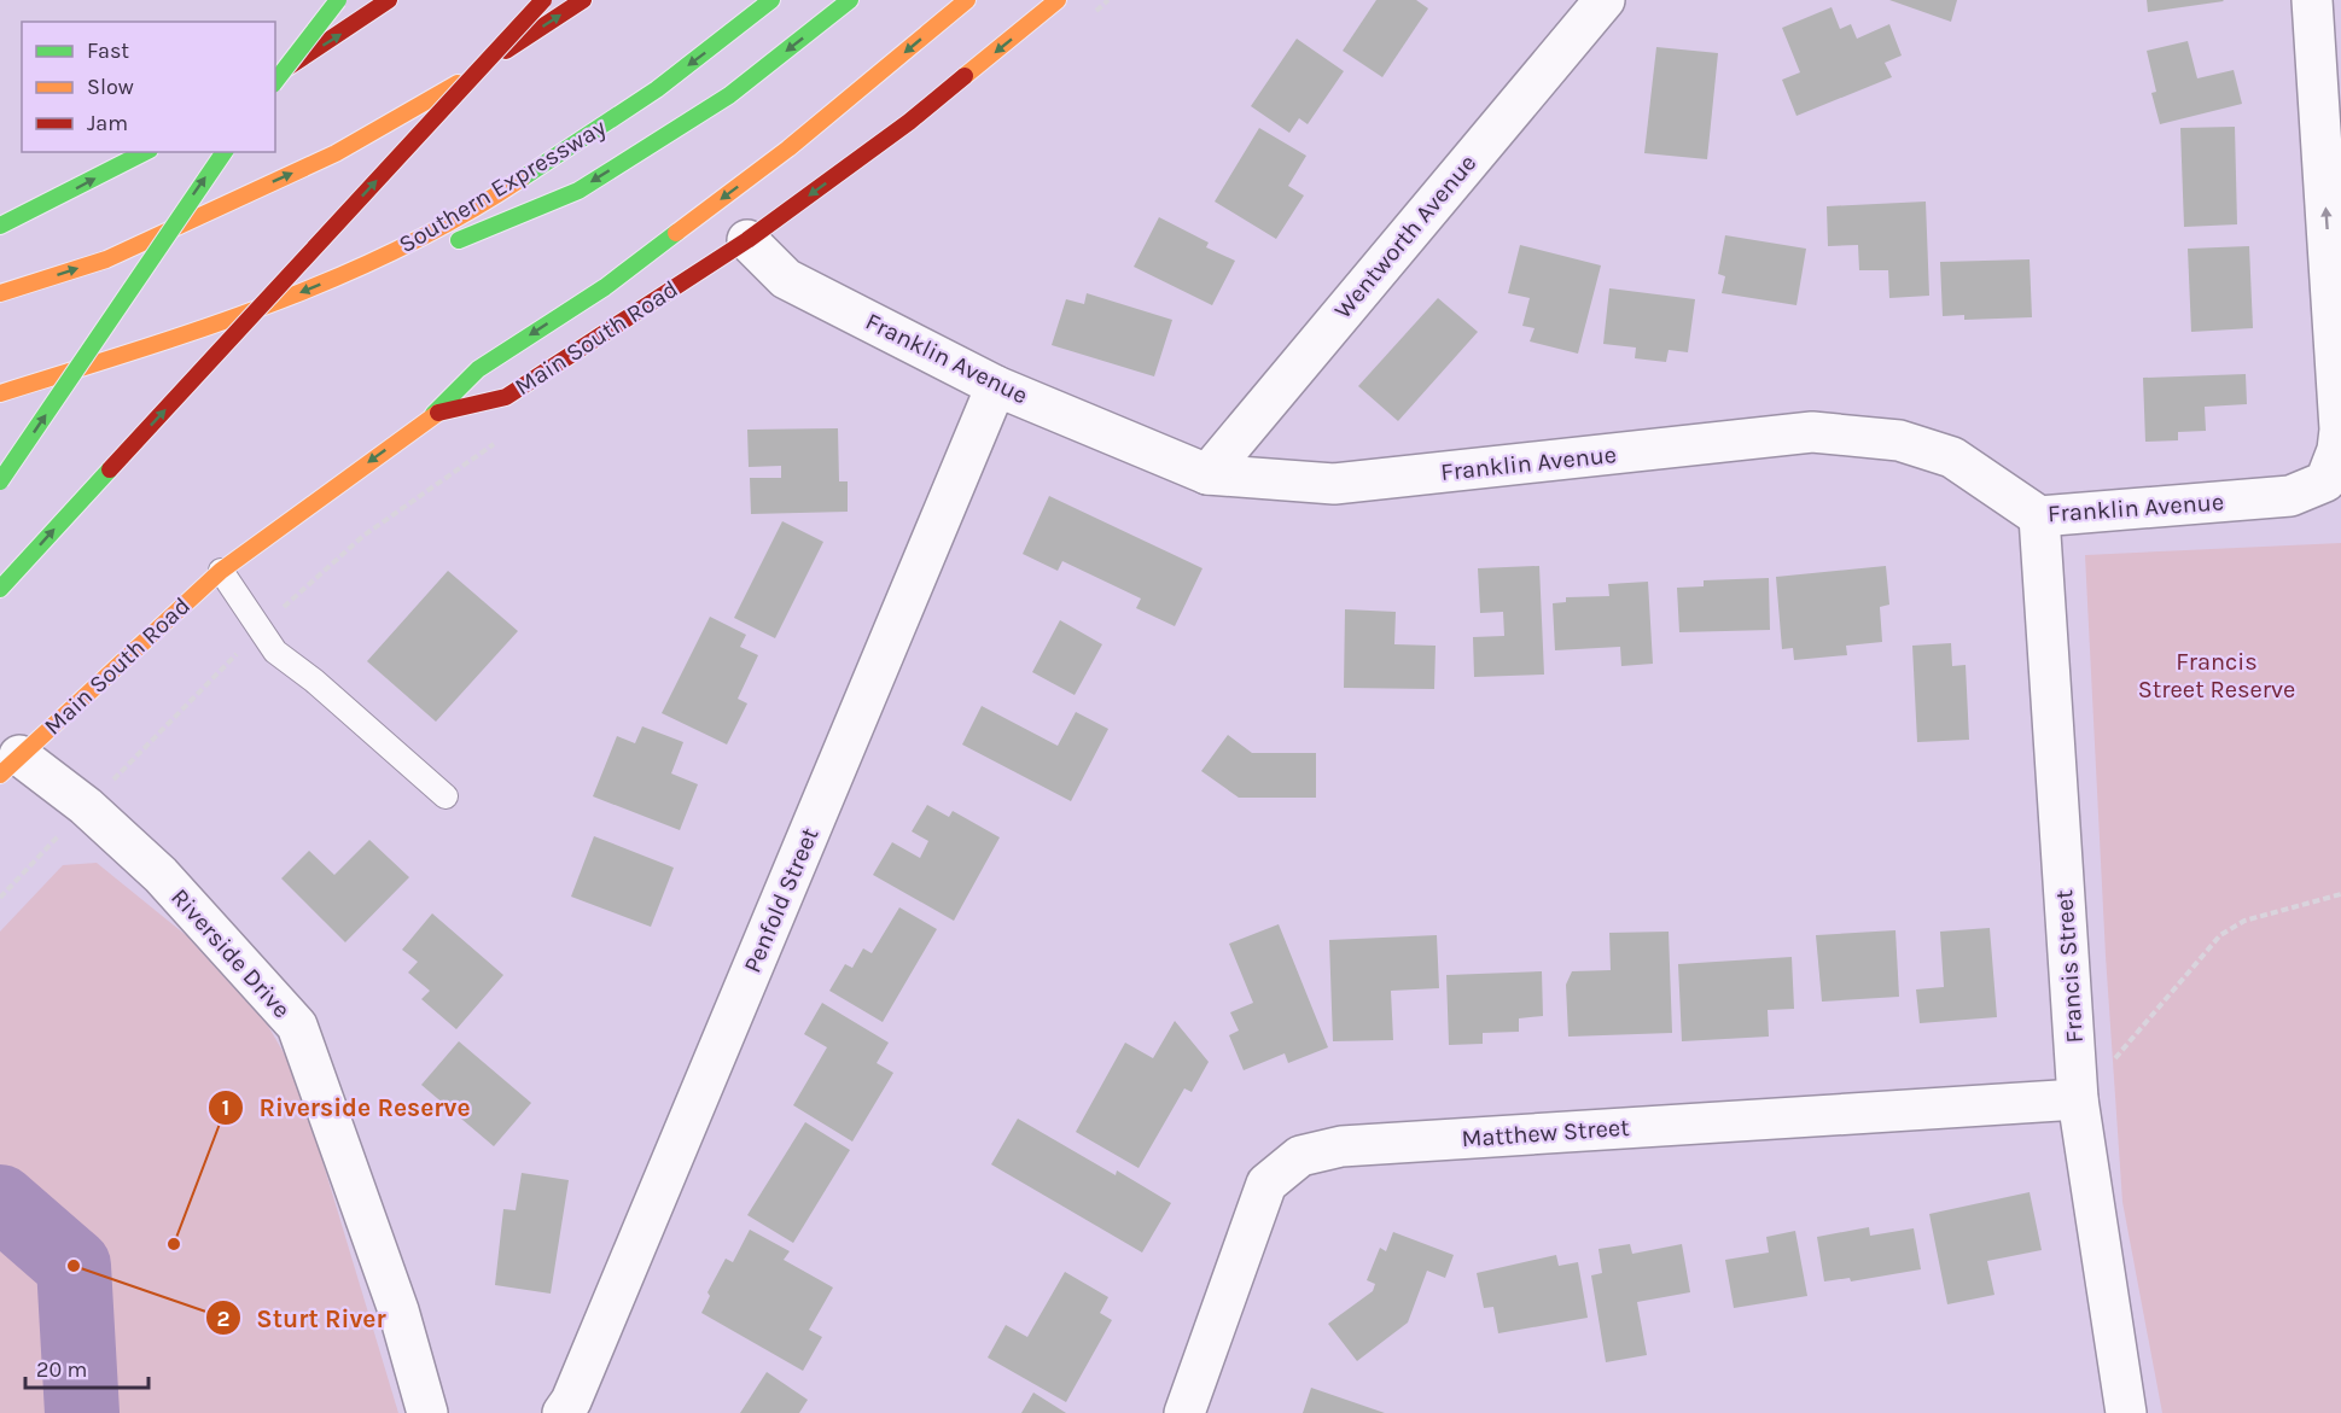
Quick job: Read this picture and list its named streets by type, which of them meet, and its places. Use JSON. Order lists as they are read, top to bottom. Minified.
{"streets":{"highway":["Southern Expressway","Main South Road"],"street":["Wentworth Avenue","Franklin Avenue","Penfold Street","Riverside Drive","Francis Street","Matthew Street"]},"crossings":[["Wentworth Avenue","Franklin Avenue"],["Main South Road","Franklin Avenue"],["Main South Road","Riverside Drive"],["Franklin Avenue","Penfold Street"],["Franklin Avenue","Francis Street"],["Francis Street","Matthew Street"]],"parks":["Francis Street Reserve"],"places":["Riverside Reserve","Sturt River"],"legend":["Fast","Slow","Jam"],"scale_bar":"20 m"}
